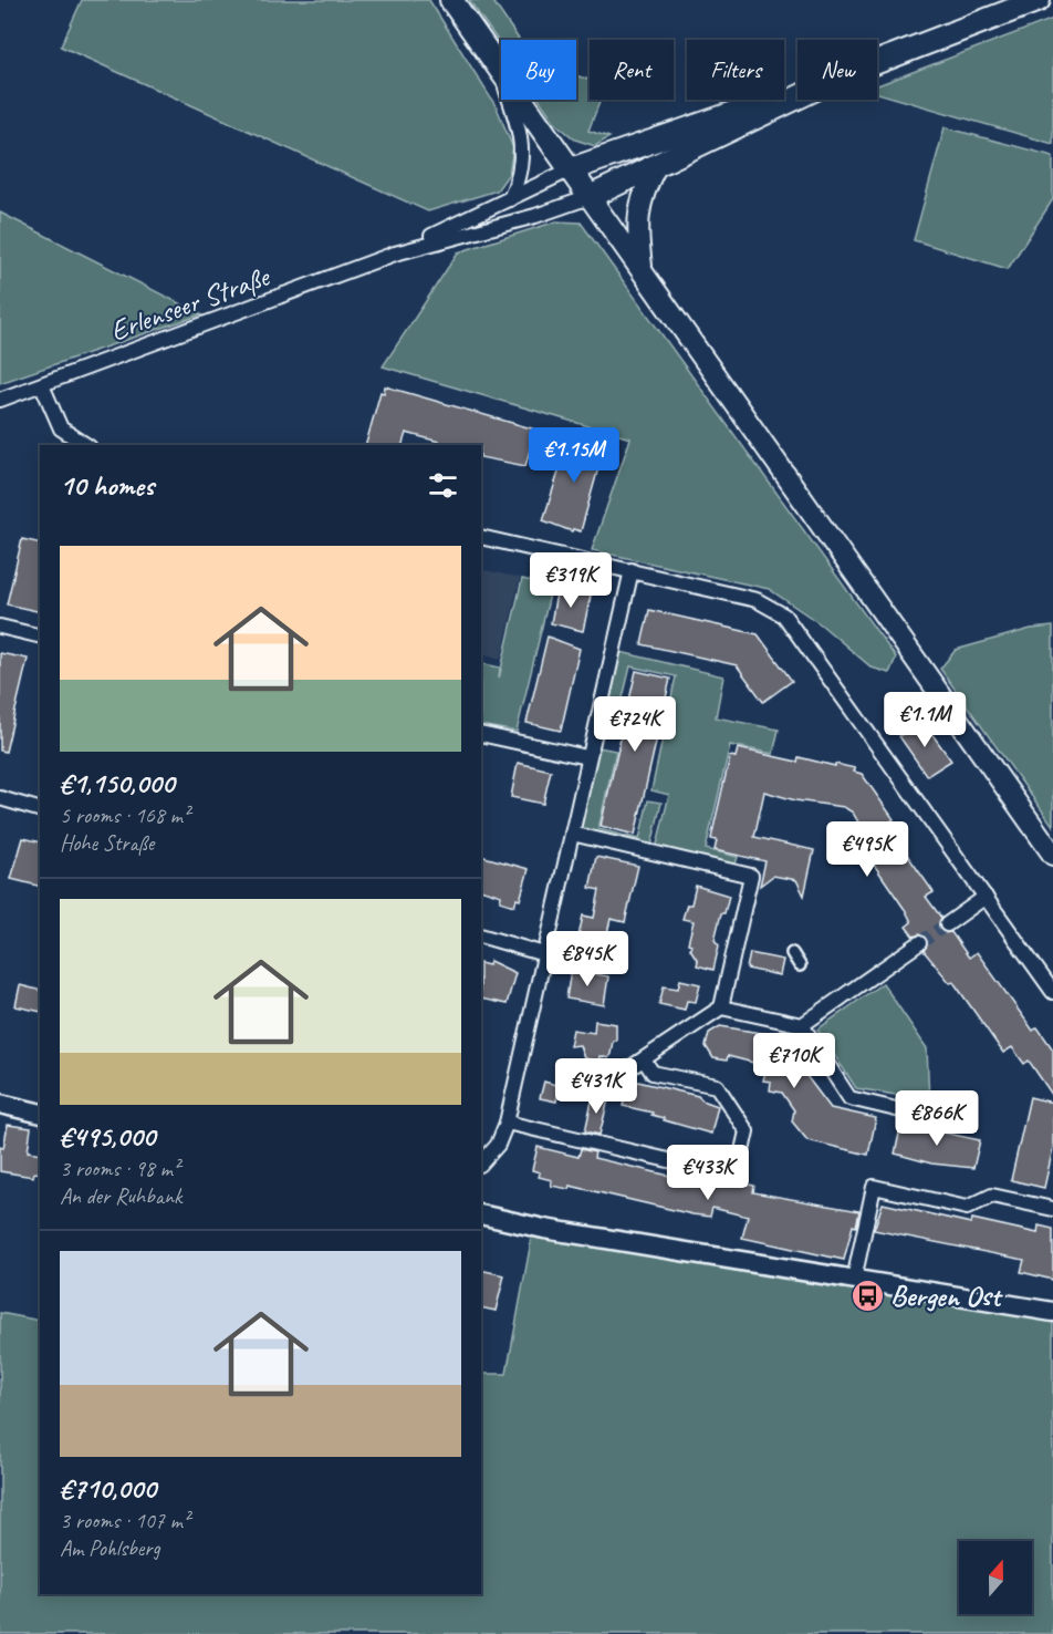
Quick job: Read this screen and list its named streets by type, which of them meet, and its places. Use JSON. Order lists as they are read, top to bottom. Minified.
{"streets":{"street":["Erlenseer Straße"]},"places":{"bus stop":["Bergen Ost"]},"north":"top","page":{"chip":["Buy","Rent","Filters","New"],"price":["€1.15M","€319K","€1.1M","€724K","€495K","€845K","€710K","€431K","€866K","€433K"],"heading":"10 homes","list":[{"name":"€1,150,000","note":"5 rooms · 168 m² · Hohe Straße"},{"name":"€495,000","note":"3 rooms · 98 m² · An der Ruhbank"},{"name":"€710,000","note":"3 rooms · 107 m² · Am Pohlsberg"}]}}
